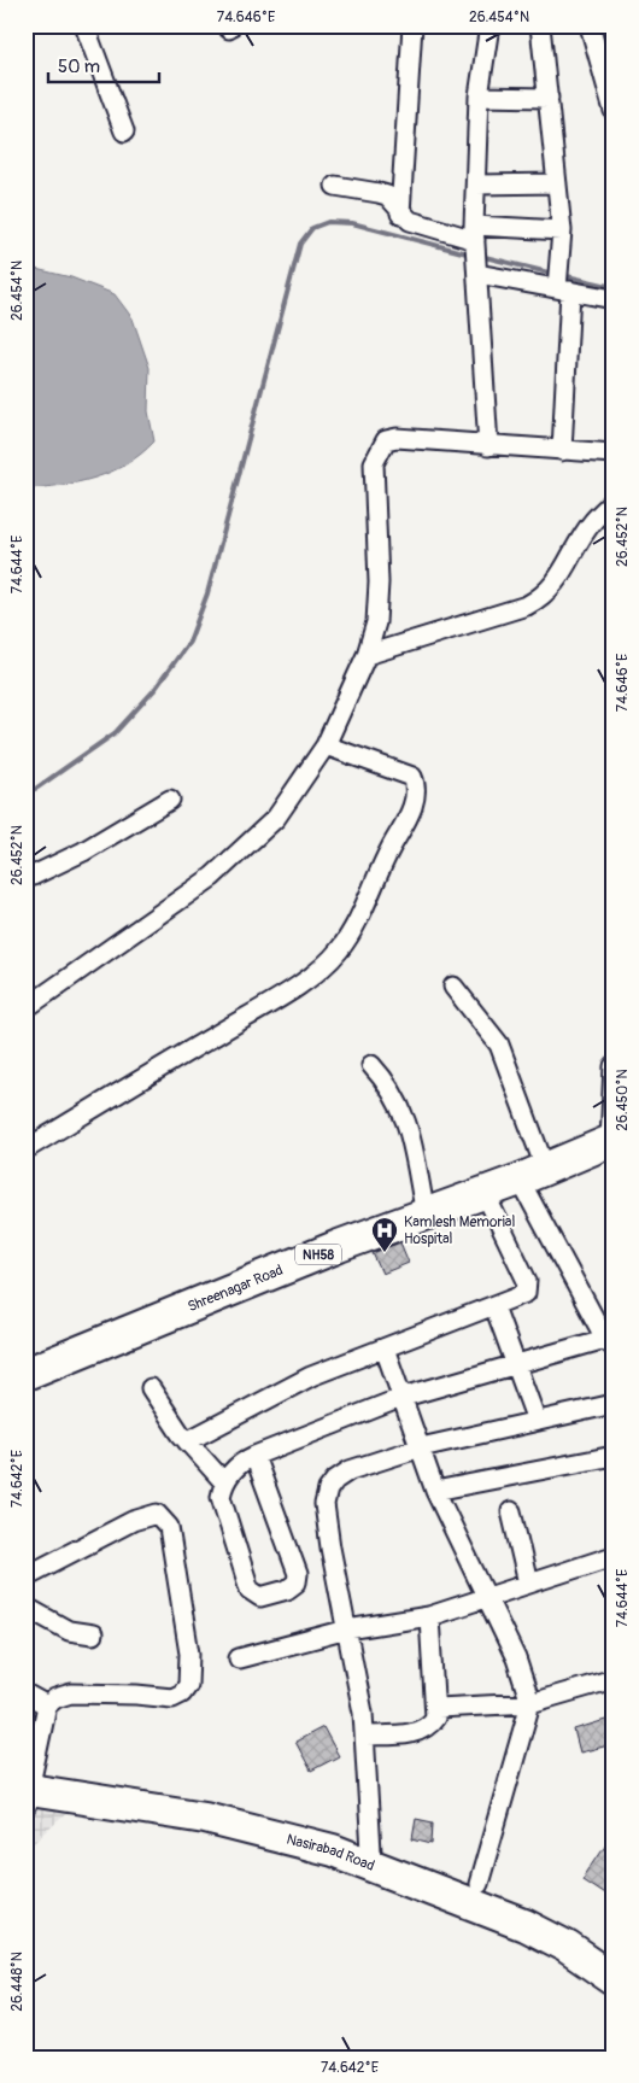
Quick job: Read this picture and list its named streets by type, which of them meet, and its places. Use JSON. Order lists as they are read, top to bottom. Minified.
{"streets":{"highway":["NH58","Shreenagar Road","Nasirabad Road"]},"places":{"hospital":["Kamlesh Memorial Hospital"]},"scale_bar":"50 m","coordinates":["74.646°E","26.454°N","26.452°N","74.644°E","26.450°N","74.642°E","26.448°N"]}
